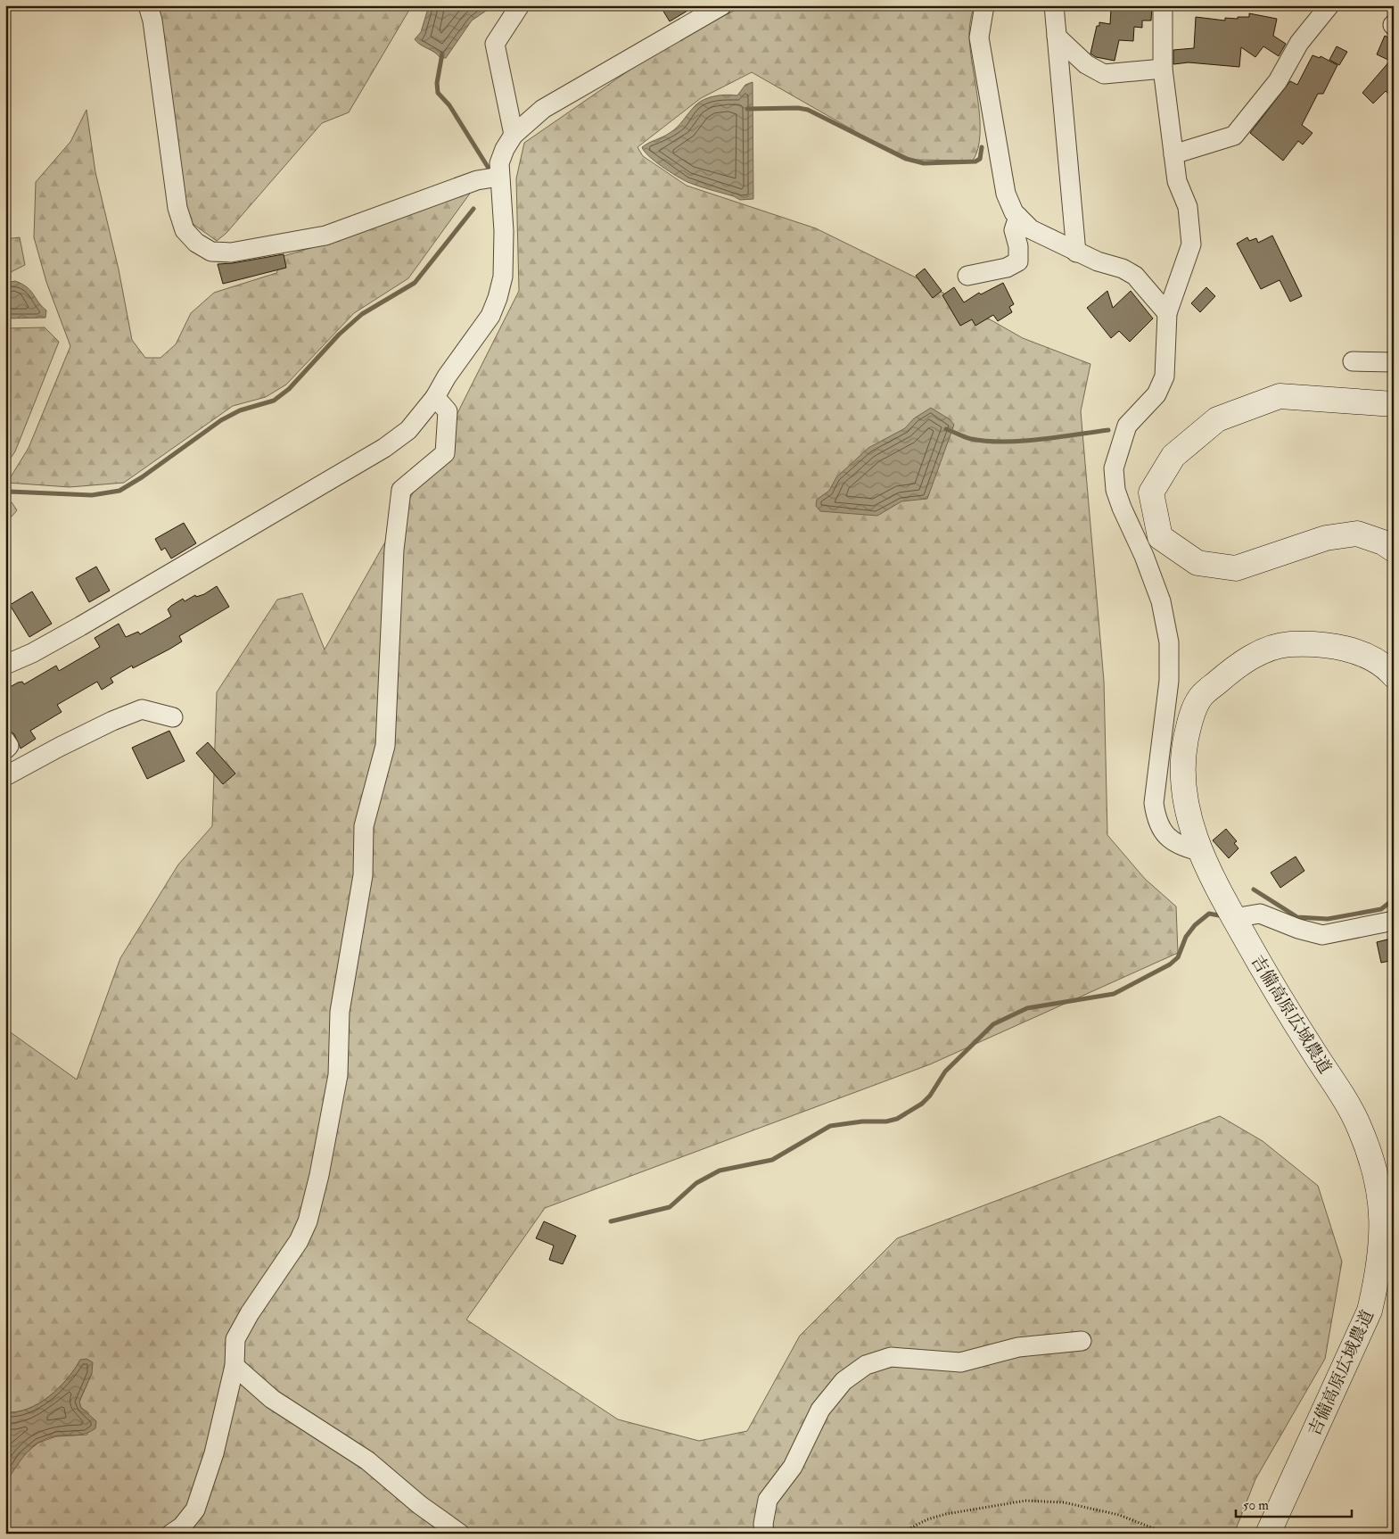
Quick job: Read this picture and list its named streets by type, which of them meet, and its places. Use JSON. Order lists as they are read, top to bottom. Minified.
{"streets":{"street":["吉備高原広域農道"]},"scale_bar":"50 m"}
